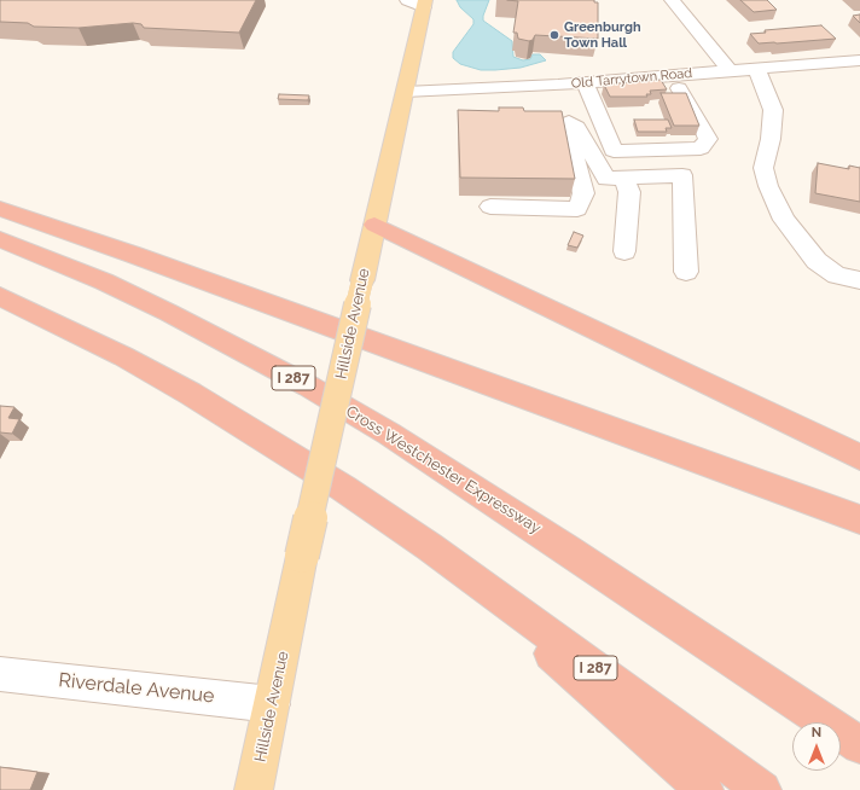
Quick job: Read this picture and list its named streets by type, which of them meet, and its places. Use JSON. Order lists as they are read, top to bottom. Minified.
{"streets":{"highway":["I 287","Cross Westchester Expressway"],"main road":["Hillside Avenue"],"street":["Old Tarrytown Road","Riverdale Avenue"]},"crossings":[["Old Tarrytown Road","Hillside Avenue"],["Hillside Avenue","Riverdale Avenue"]],"places":["Greenburgh Town Hall"],"north":"top"}
